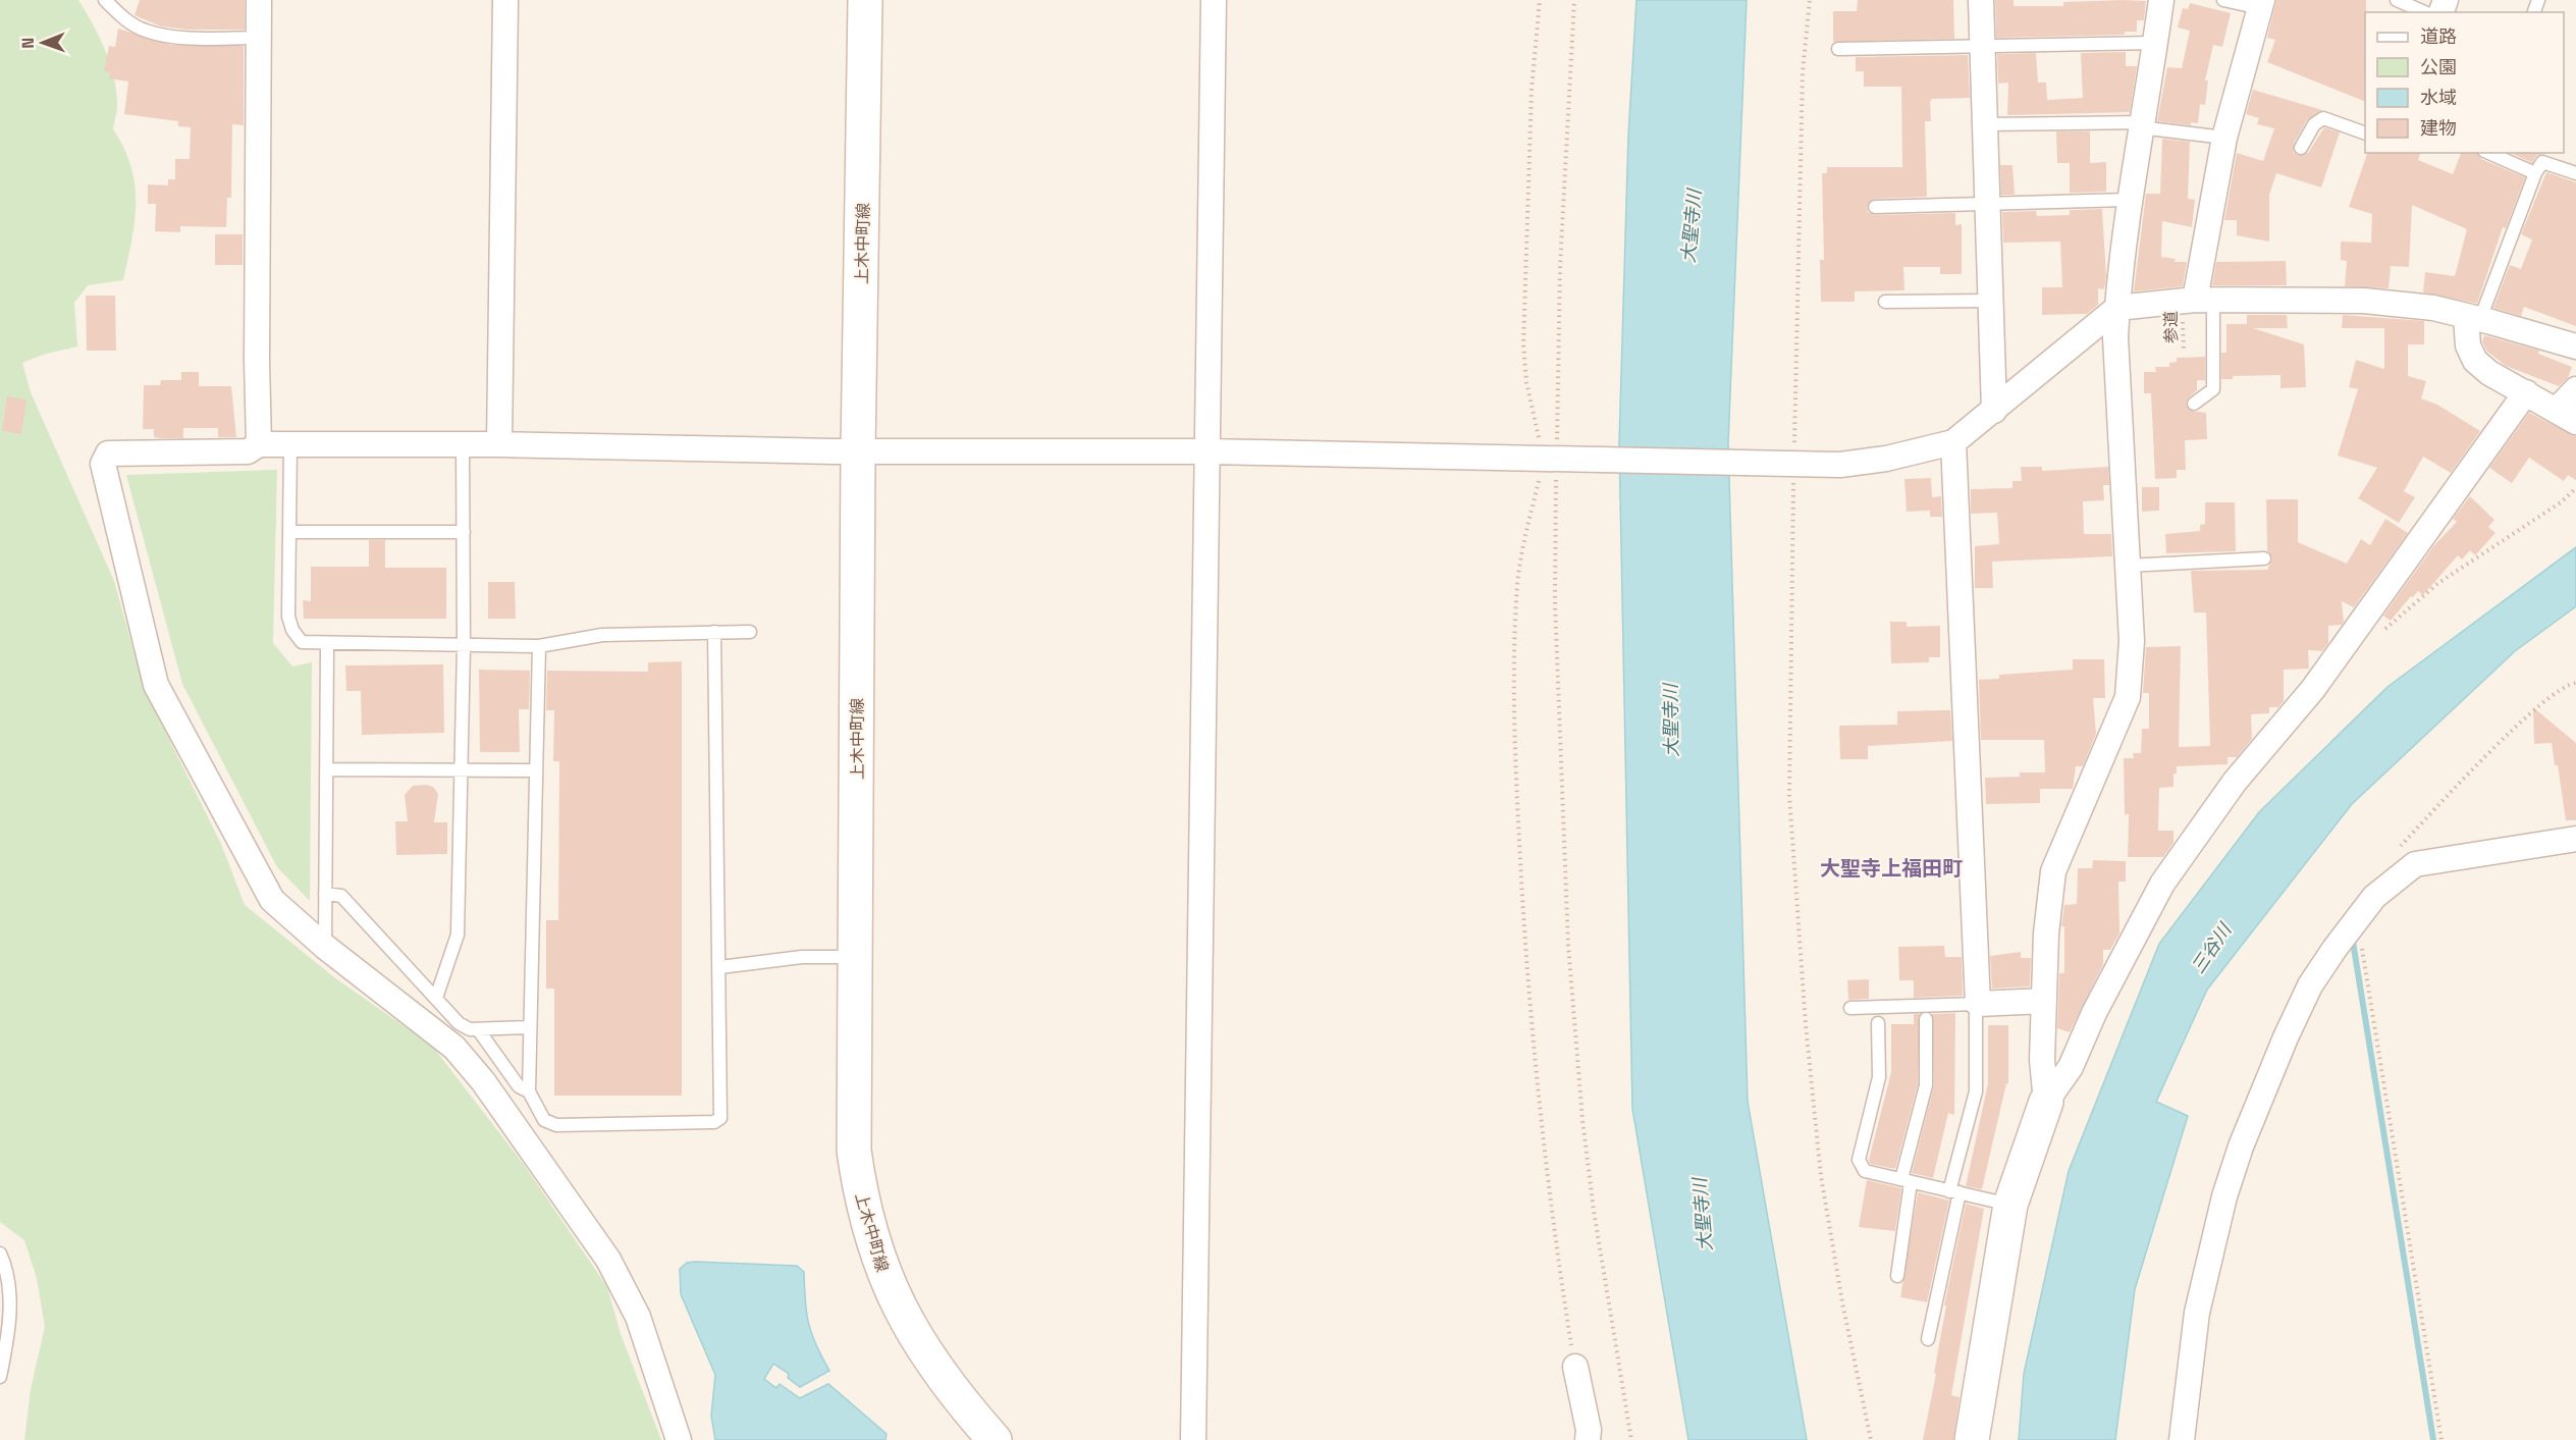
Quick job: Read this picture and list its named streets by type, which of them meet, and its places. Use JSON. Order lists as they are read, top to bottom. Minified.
{"streets":{"main road":["上木中町線"],"path":["参道"]},"districts":["大聖寺上福田町"],"water":["大聖寺川","三谷川"],"legend":["道路","公園","水域","建物"],"north":"left"}
